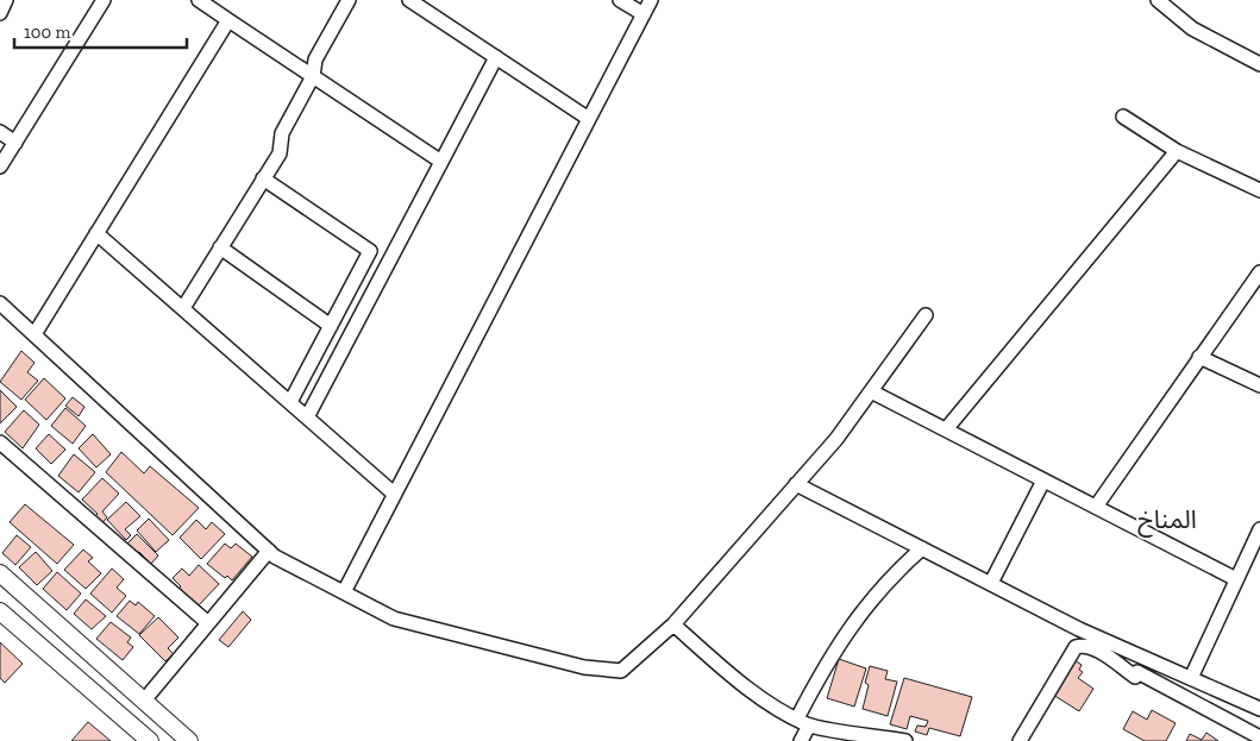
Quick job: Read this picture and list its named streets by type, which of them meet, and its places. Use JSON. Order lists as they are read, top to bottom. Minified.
{"districts":["المناخ"],"scale_bar":"100 m"}
